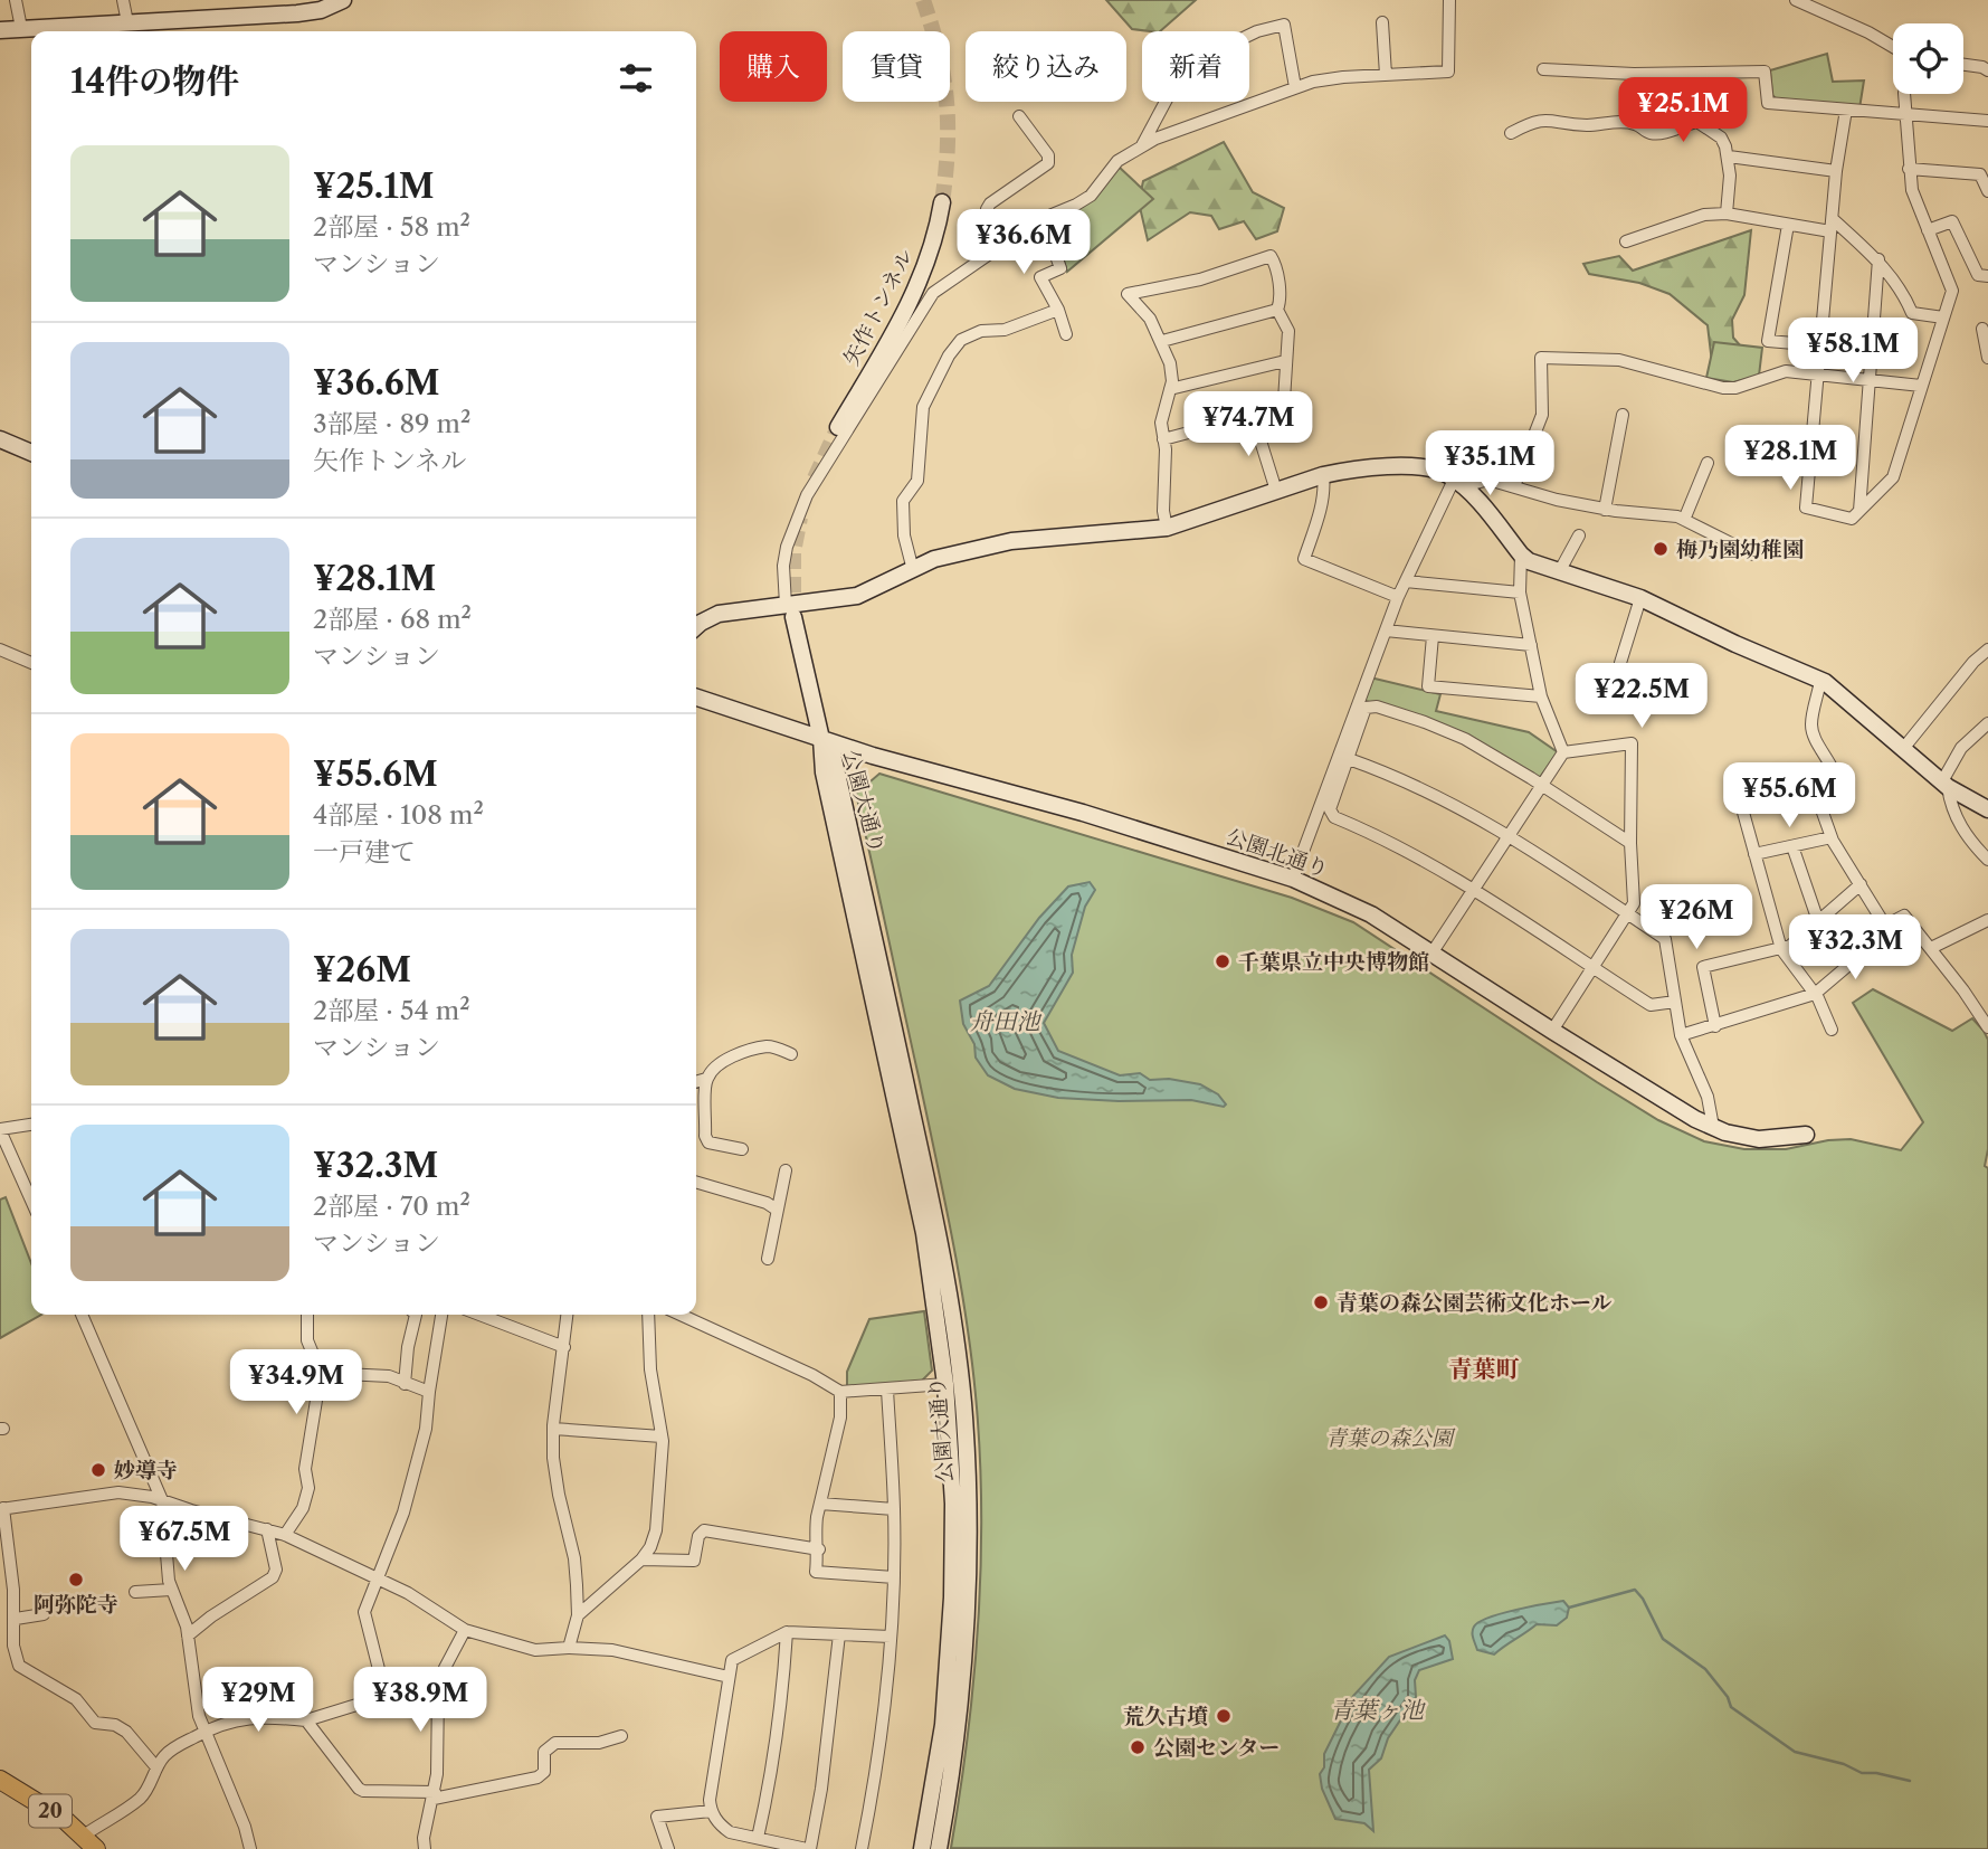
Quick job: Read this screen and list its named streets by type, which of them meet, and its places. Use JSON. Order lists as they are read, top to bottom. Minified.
{"streets":{"main road":["20"],"street":["矢作トンネル","公園大通り","公園北通り"]},"crossings":[["公園大通り","公園北通り"]],"districts":["青葉町"],"water":["舟田池","青葉ヶ池"],"parks":["青葉の森公園"],"places":["梅乃園幼稚園","千葉県立中央博物館","青葉の森公園芸術文化ホール","妙導寺","阿弥陀寺","荒久古墳","公園センター"],"page":{"chip":["購入","賃貸","絞り込み","新着"],"heading":"14件の物件","price":["¥25.1M","¥36.6M","¥58.1M","¥74.7M","¥28.1M","¥35.1M","¥22.5M","¥55.6M","¥26M","¥32.3M","¥34.9M","¥67.5M","¥29M","¥38.9M"],"list":[{"name":"¥25.1M","note":"2部屋 · 58 m² · マンション"},{"name":"¥36.6M","note":"3部屋 · 89 m² · 矢作トンネル"},{"name":"¥28.1M","note":"2部屋 · 68 m² · マンション"},{"name":"¥55.6M","note":"4部屋 · 108 m² · 一戸建て"},{"name":"¥26M","note":"2部屋 · 54 m² · マンション"},{"name":"¥32.3M","note":"2部屋 · 70 m² · マンション"}]}}
